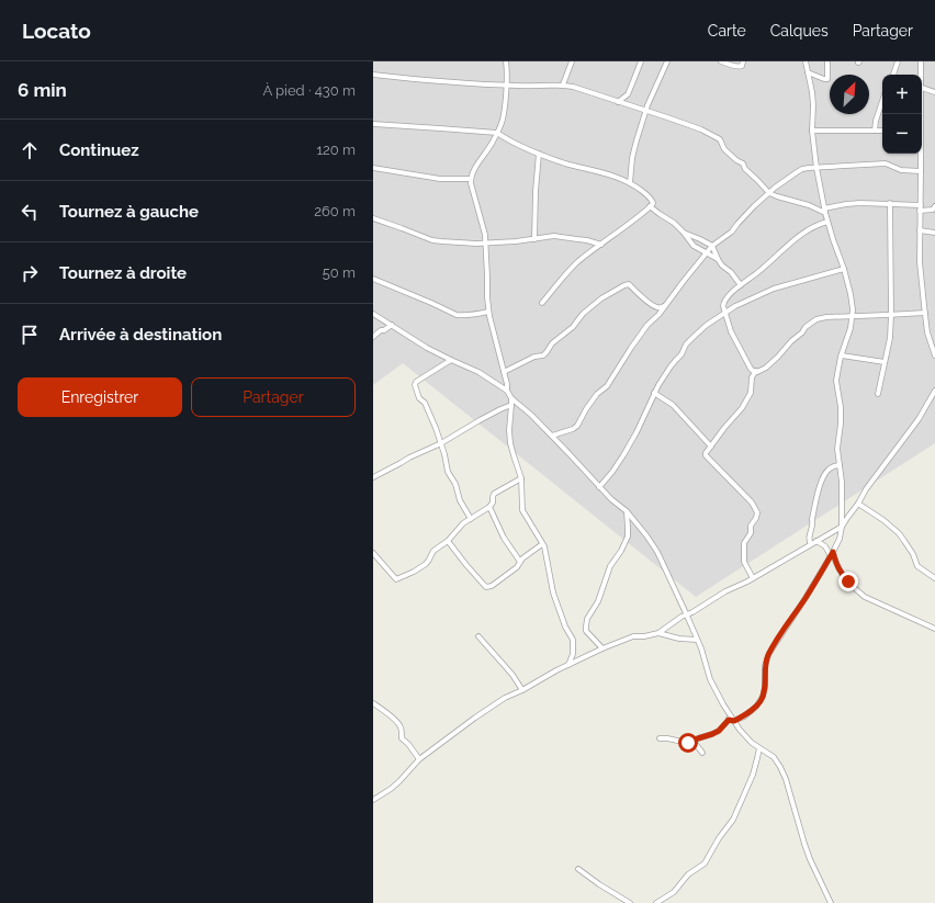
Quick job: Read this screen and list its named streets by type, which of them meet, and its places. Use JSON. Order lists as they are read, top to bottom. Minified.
{"north":"top right","page":{"header":"Locato","nav":["Carte","Calques","Partager"],"heading":["6 min","À pied · 430 m"],"map_buttons":["+","−"],"list":[["Continuez","120 m"],["Tournez à gauche","260 m"],["Tournez à droite","50 m"],"Arrivée à destination"],"buttons":["Enregistrer","Partager"]}}
